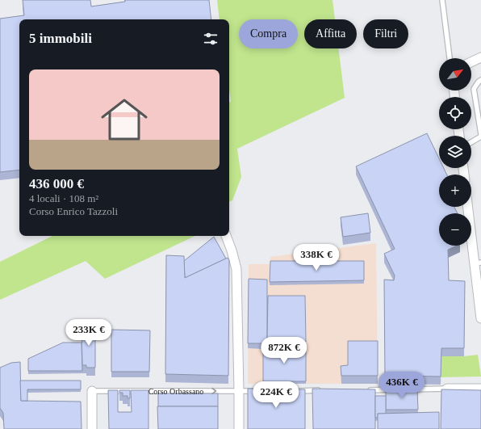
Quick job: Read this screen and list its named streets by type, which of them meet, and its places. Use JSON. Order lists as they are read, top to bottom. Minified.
{"streets":{"street":["Corso Orbassano"]},"one_way":["Corso Orbassano"],"north":"top right","page":{"chip":["Compra","Affitta","Filtri"],"heading":"5 immobili","map_buttons":["+","−"],"list":[{"name":"436 000 €","note":"4 locali · 108 m² · Corso Enrico Tazzoli"}],"price":["338K €","233K €","872K €","436K €","224K €"]}}
